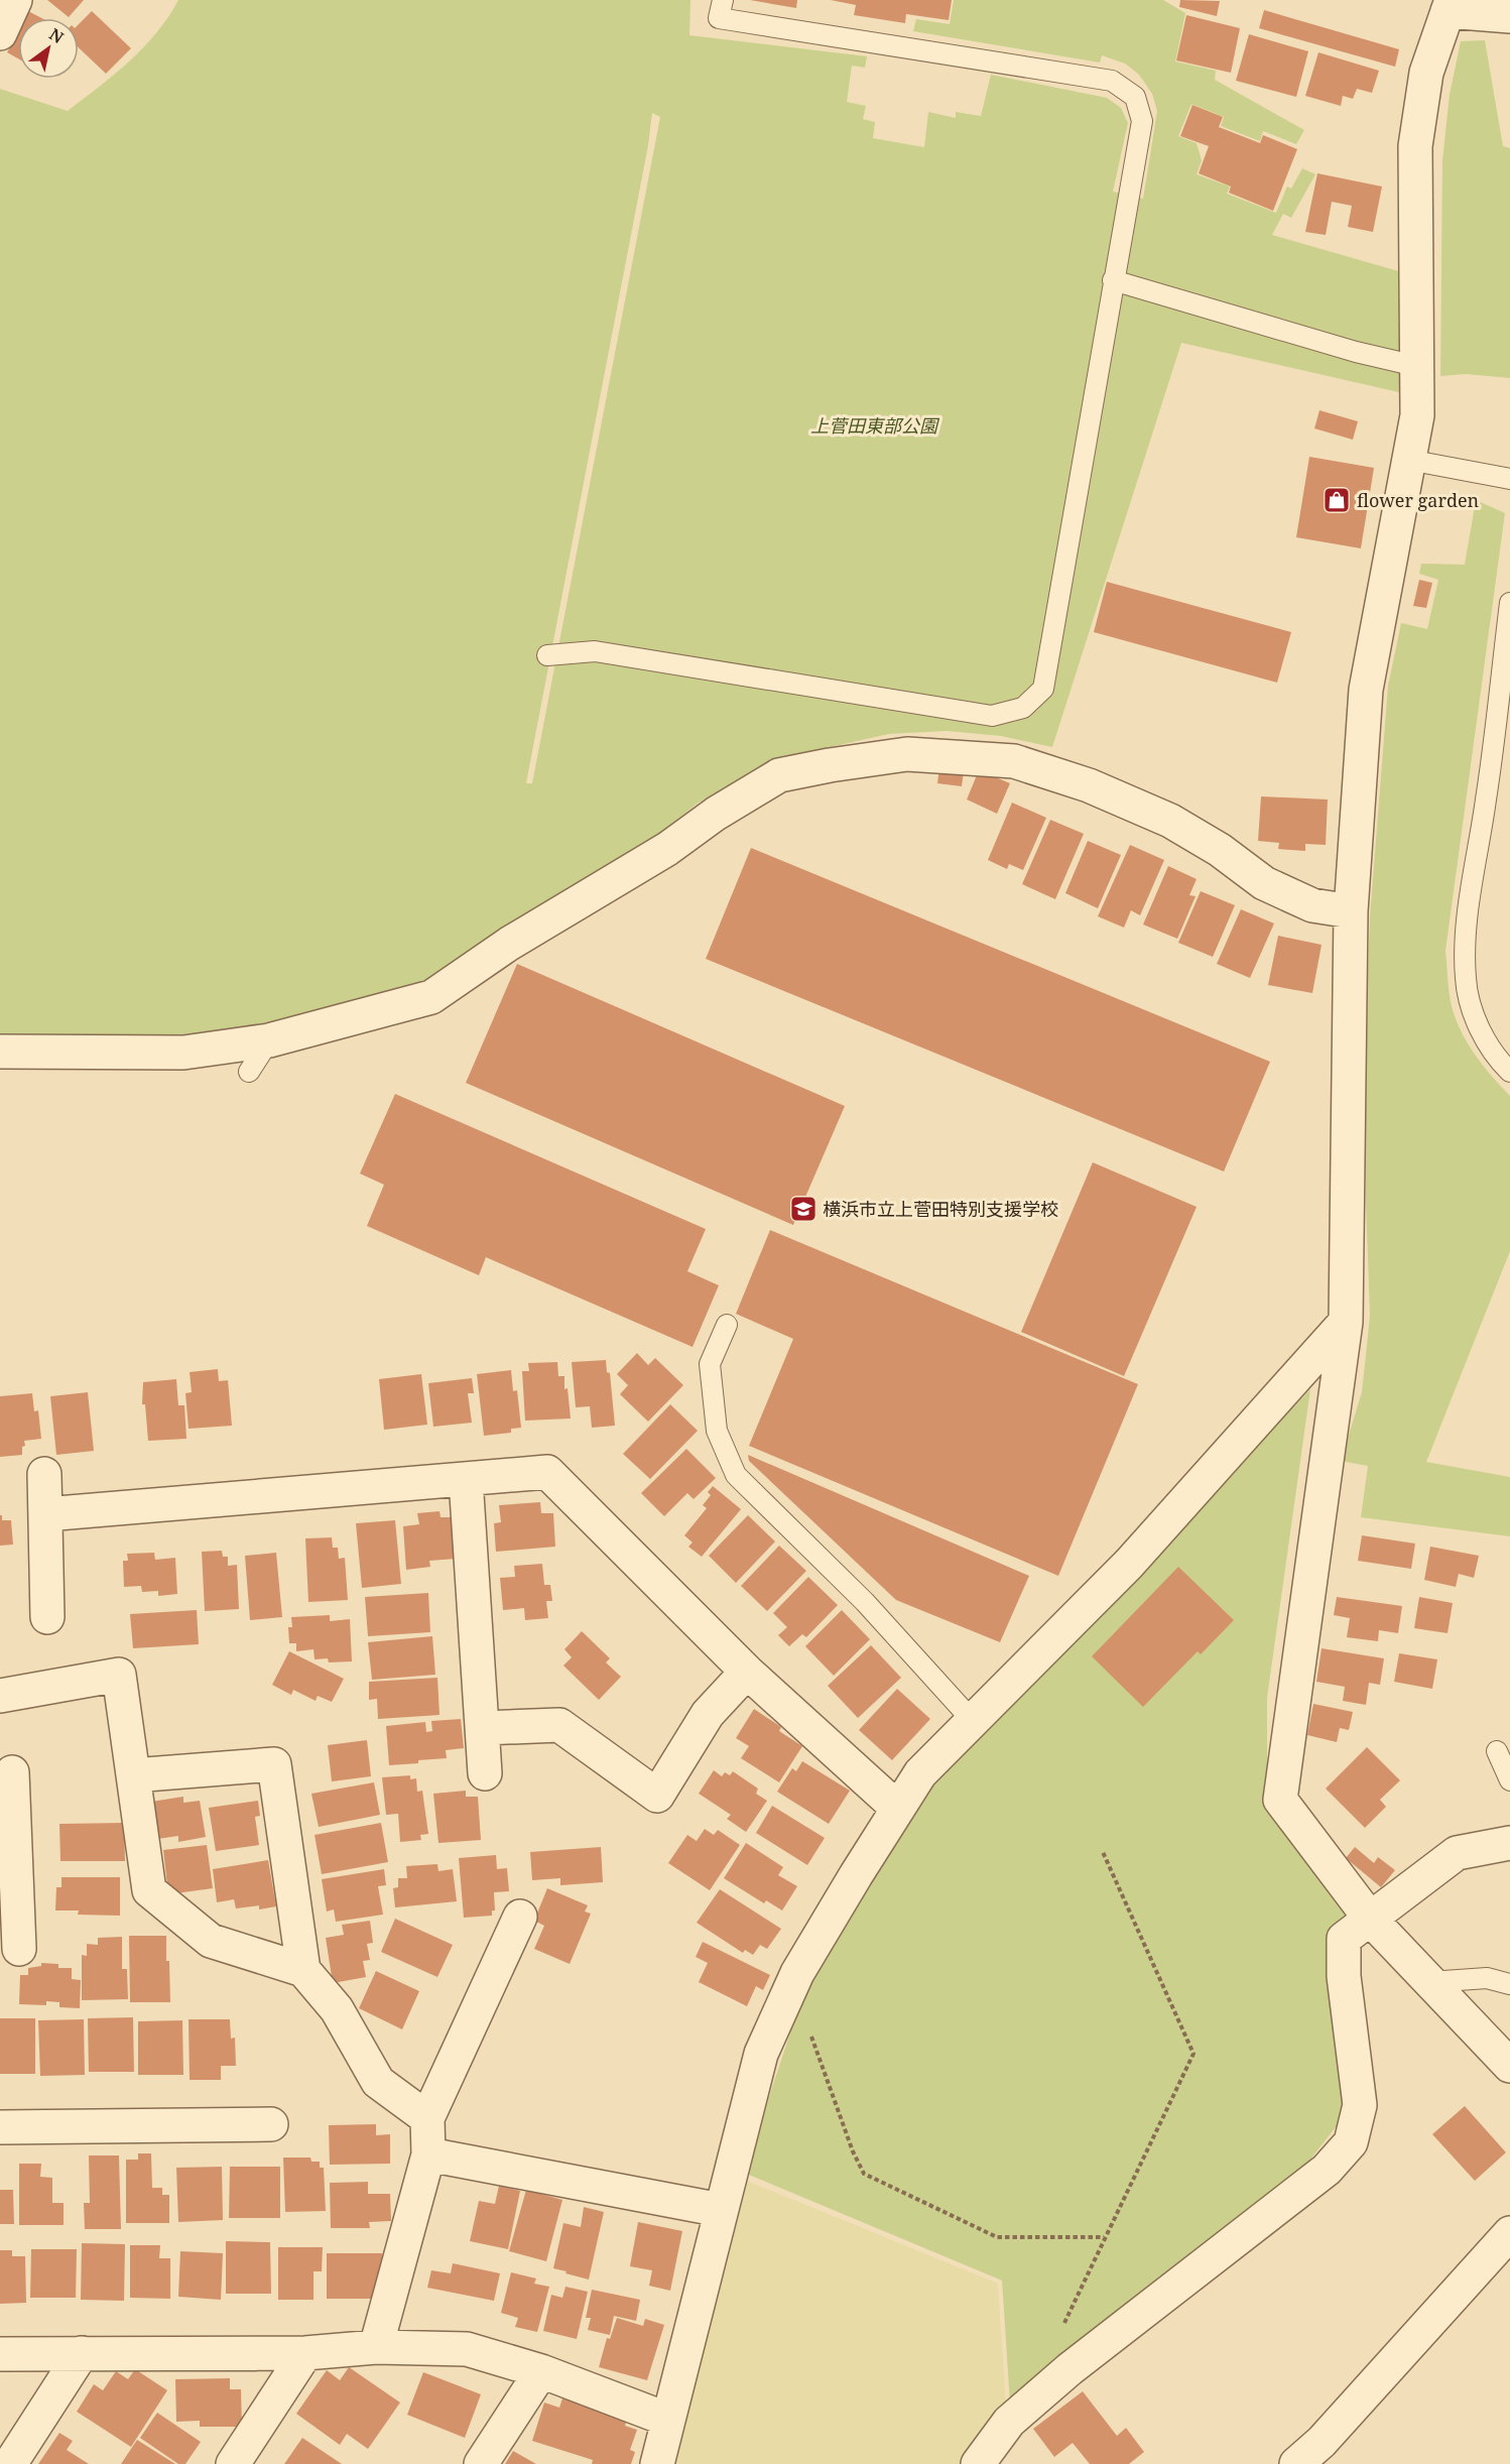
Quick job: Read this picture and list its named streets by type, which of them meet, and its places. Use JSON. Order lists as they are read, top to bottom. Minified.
{"parks":["上菅田東部公園"],"places":{"shop":["flower garden"],"school or university":["横浜市立上菅田特別支援学校"]},"north":"top right"}
